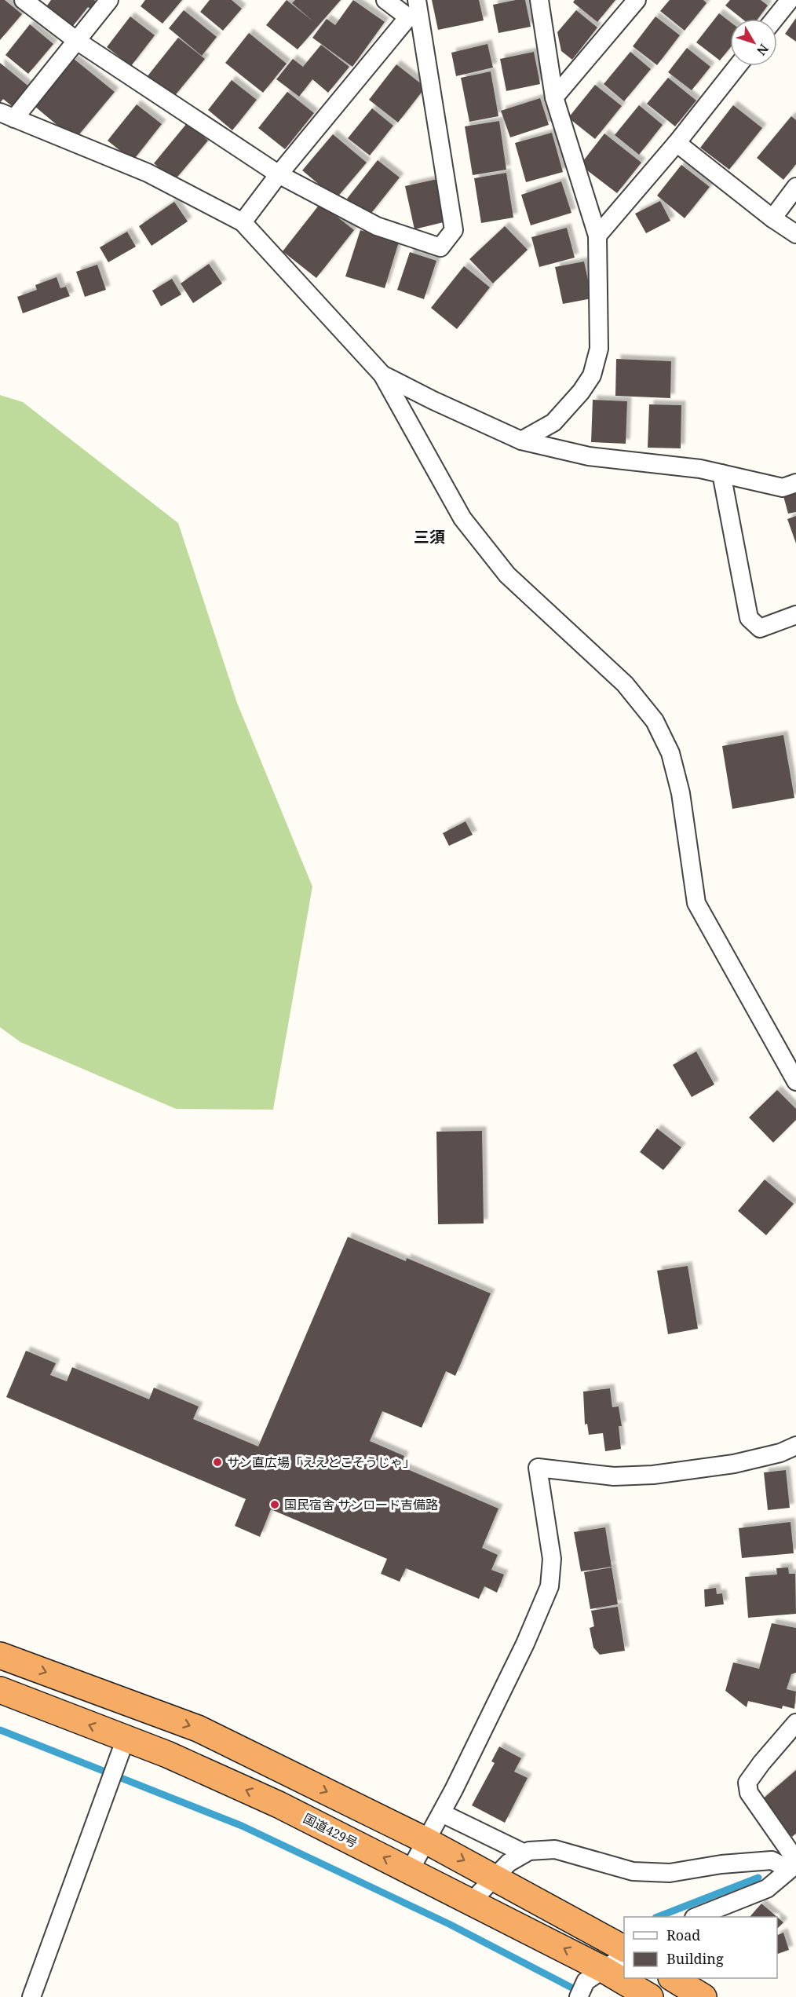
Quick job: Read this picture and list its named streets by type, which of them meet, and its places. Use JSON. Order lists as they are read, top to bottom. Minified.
{"streets":{"highway":["国道429号"]},"districts":["三須"],"places":["サン直広場「ええとこそうじゃ」","国民宿舎 サンロード吉備路"],"legend":["Road","Building"],"north":"bottom right"}
